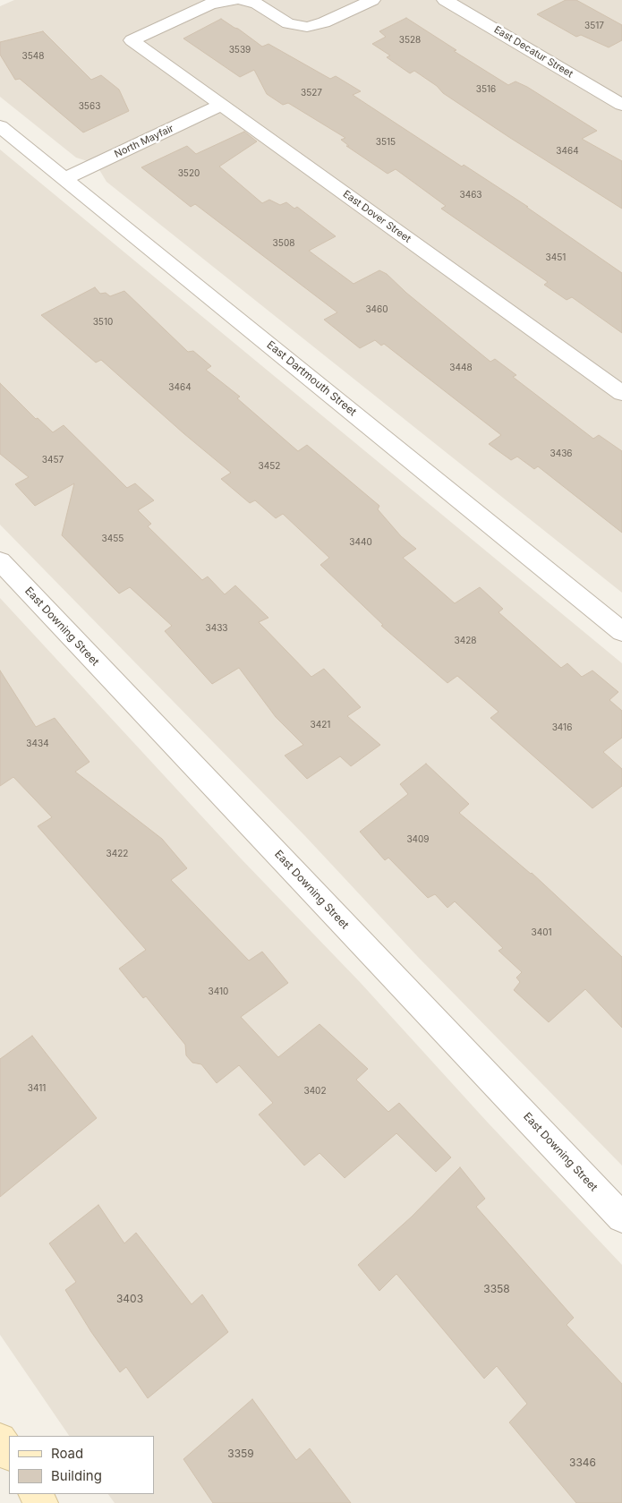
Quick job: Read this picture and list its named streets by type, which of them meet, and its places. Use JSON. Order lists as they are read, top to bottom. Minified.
{"streets":{"street":["East Decatur Street","North Mayfair","East Dover Street","East Dartmouth Street","East Downing Street"]},"crossings":[["North Mayfair","East Dover Street"],["North Mayfair","East Dartmouth Street"]],"house_numbers":["3517","3528","3539","3548","3516","3527","3563","3515","3464","3520","3463","3508","3451","3460","3510","3448","3464","3436","3457","3452","3455","3440","3433","3428","3421","3416","3434","3409","3422","3401","3410","3411","3402","3358","3403","3359","3346"],"legend":["Road","Building"]}
